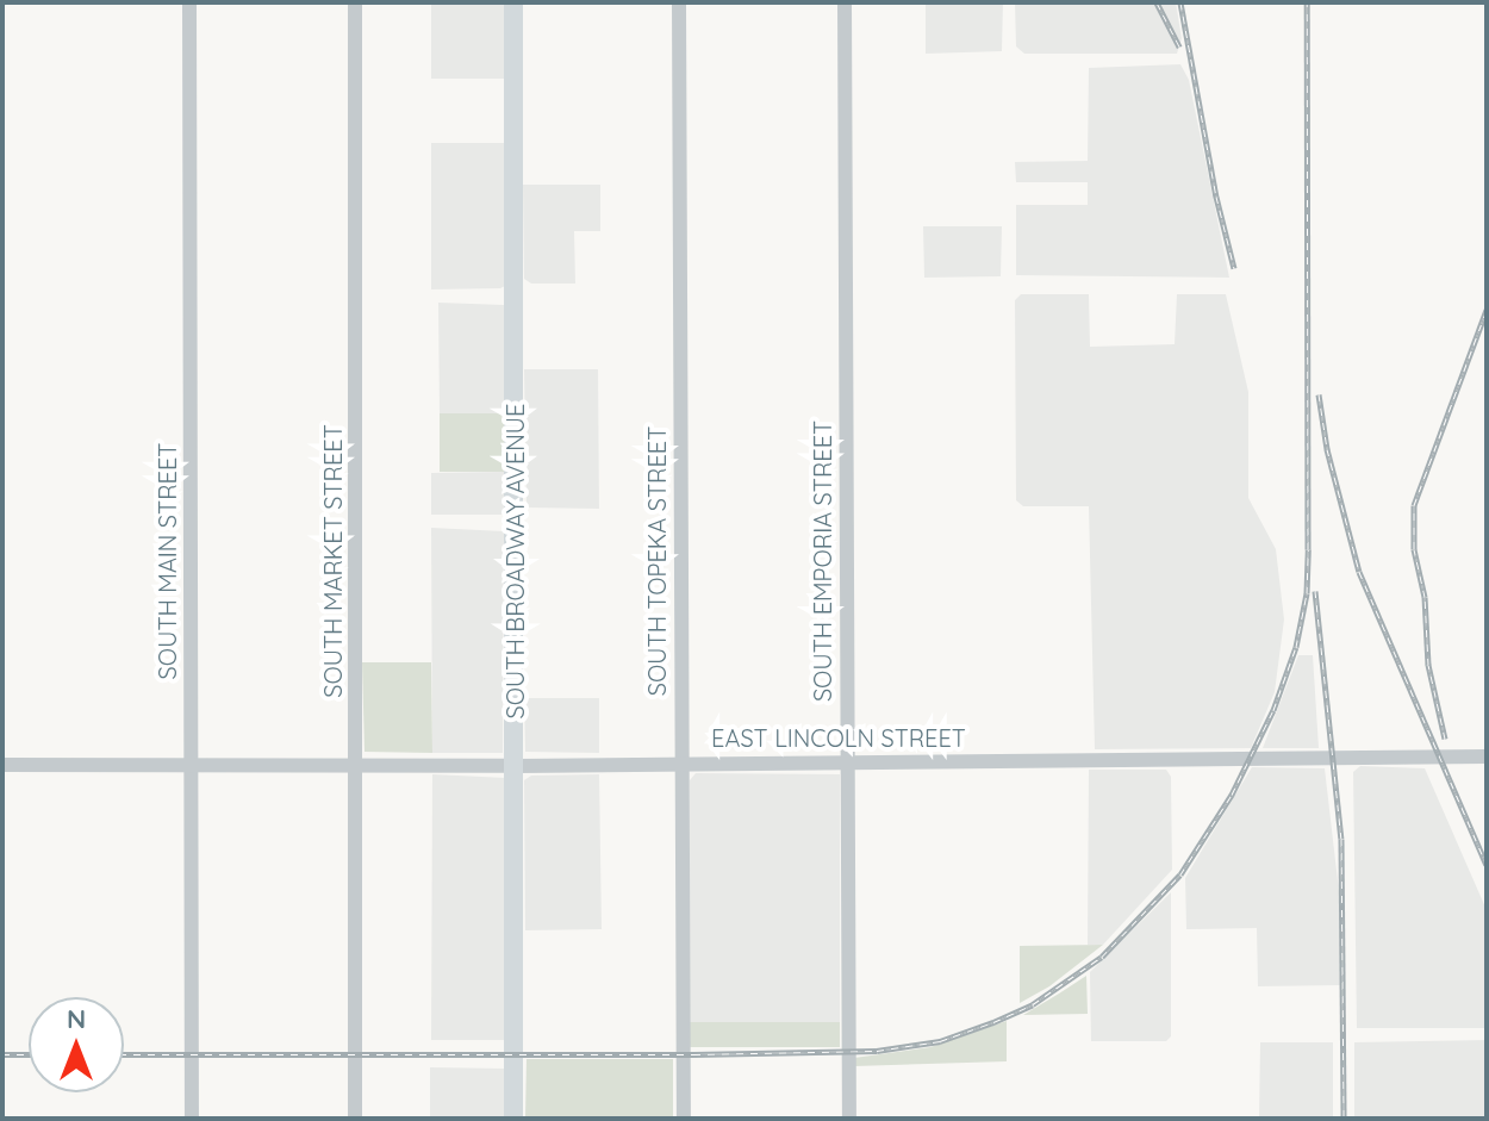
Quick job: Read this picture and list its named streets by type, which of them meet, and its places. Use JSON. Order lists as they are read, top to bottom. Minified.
{"streets":{"main road":["SOUTH BROADWAY AVENUE"],"street":["SOUTH MAIN STREET","SOUTH MARKET STREET","SOUTH TOPEKA STREET","SOUTH EMPORIA STREET","EAST LINCOLN STREET"]},"crossings":[["SOUTH MAIN STREET","EAST LINCOLN STREET"],["SOUTH MARKET STREET","EAST LINCOLN STREET"],["SOUTH BROADWAY AVENUE","EAST LINCOLN STREET"],["SOUTH TOPEKA STREET","EAST LINCOLN STREET"],["SOUTH EMPORIA STREET","EAST LINCOLN STREET"]],"north":"top"}
